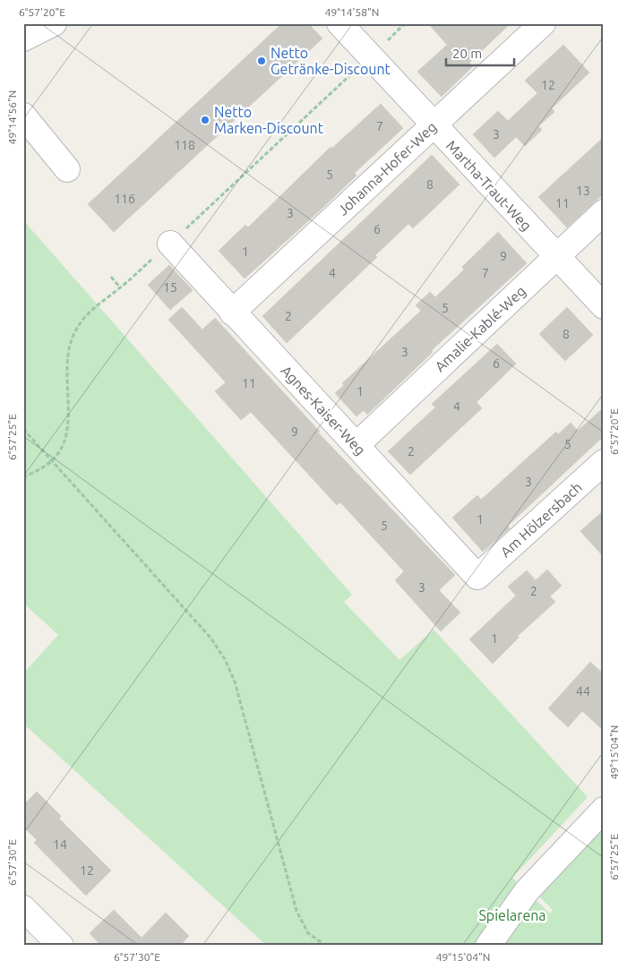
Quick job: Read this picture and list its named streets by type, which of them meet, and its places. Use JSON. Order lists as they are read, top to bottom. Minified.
{"streets":{"street":["Johanna-Hofer-Weg","Martha-Traut-Weg","Amalie-Kablé-Weg","Agnes-Kaiser-Weg","Am Hölzersbach"]},"crossings":[["Johanna-Hofer-Weg","Martha-Traut-Weg"],["Johanna-Hofer-Weg","Agnes-Kaiser-Weg"],["Martha-Traut-Weg","Amalie-Kablé-Weg"],["Amalie-Kablé-Weg","Agnes-Kaiser-Weg"],["Agnes-Kaiser-Weg","Am Hölzersbach"]],"parks":["Spielarena"],"places":["Netto Getränke-Discount","Netto Marken-Discount"],"house_numbers":["12","7","3","118","5","8","13","116","11","3","6","1","9","4","7","15","5","2","8","3","6","11","1","4","9","5","2","3","1","5","3","2","1","44","14","12"],"scale_bar":"20 m","coordinates":["6°57'20\"E","49°14'58\"N","49°14'56\"N","6°57'25\"E","49°15'04\"N","6°57'30\"E"]}
